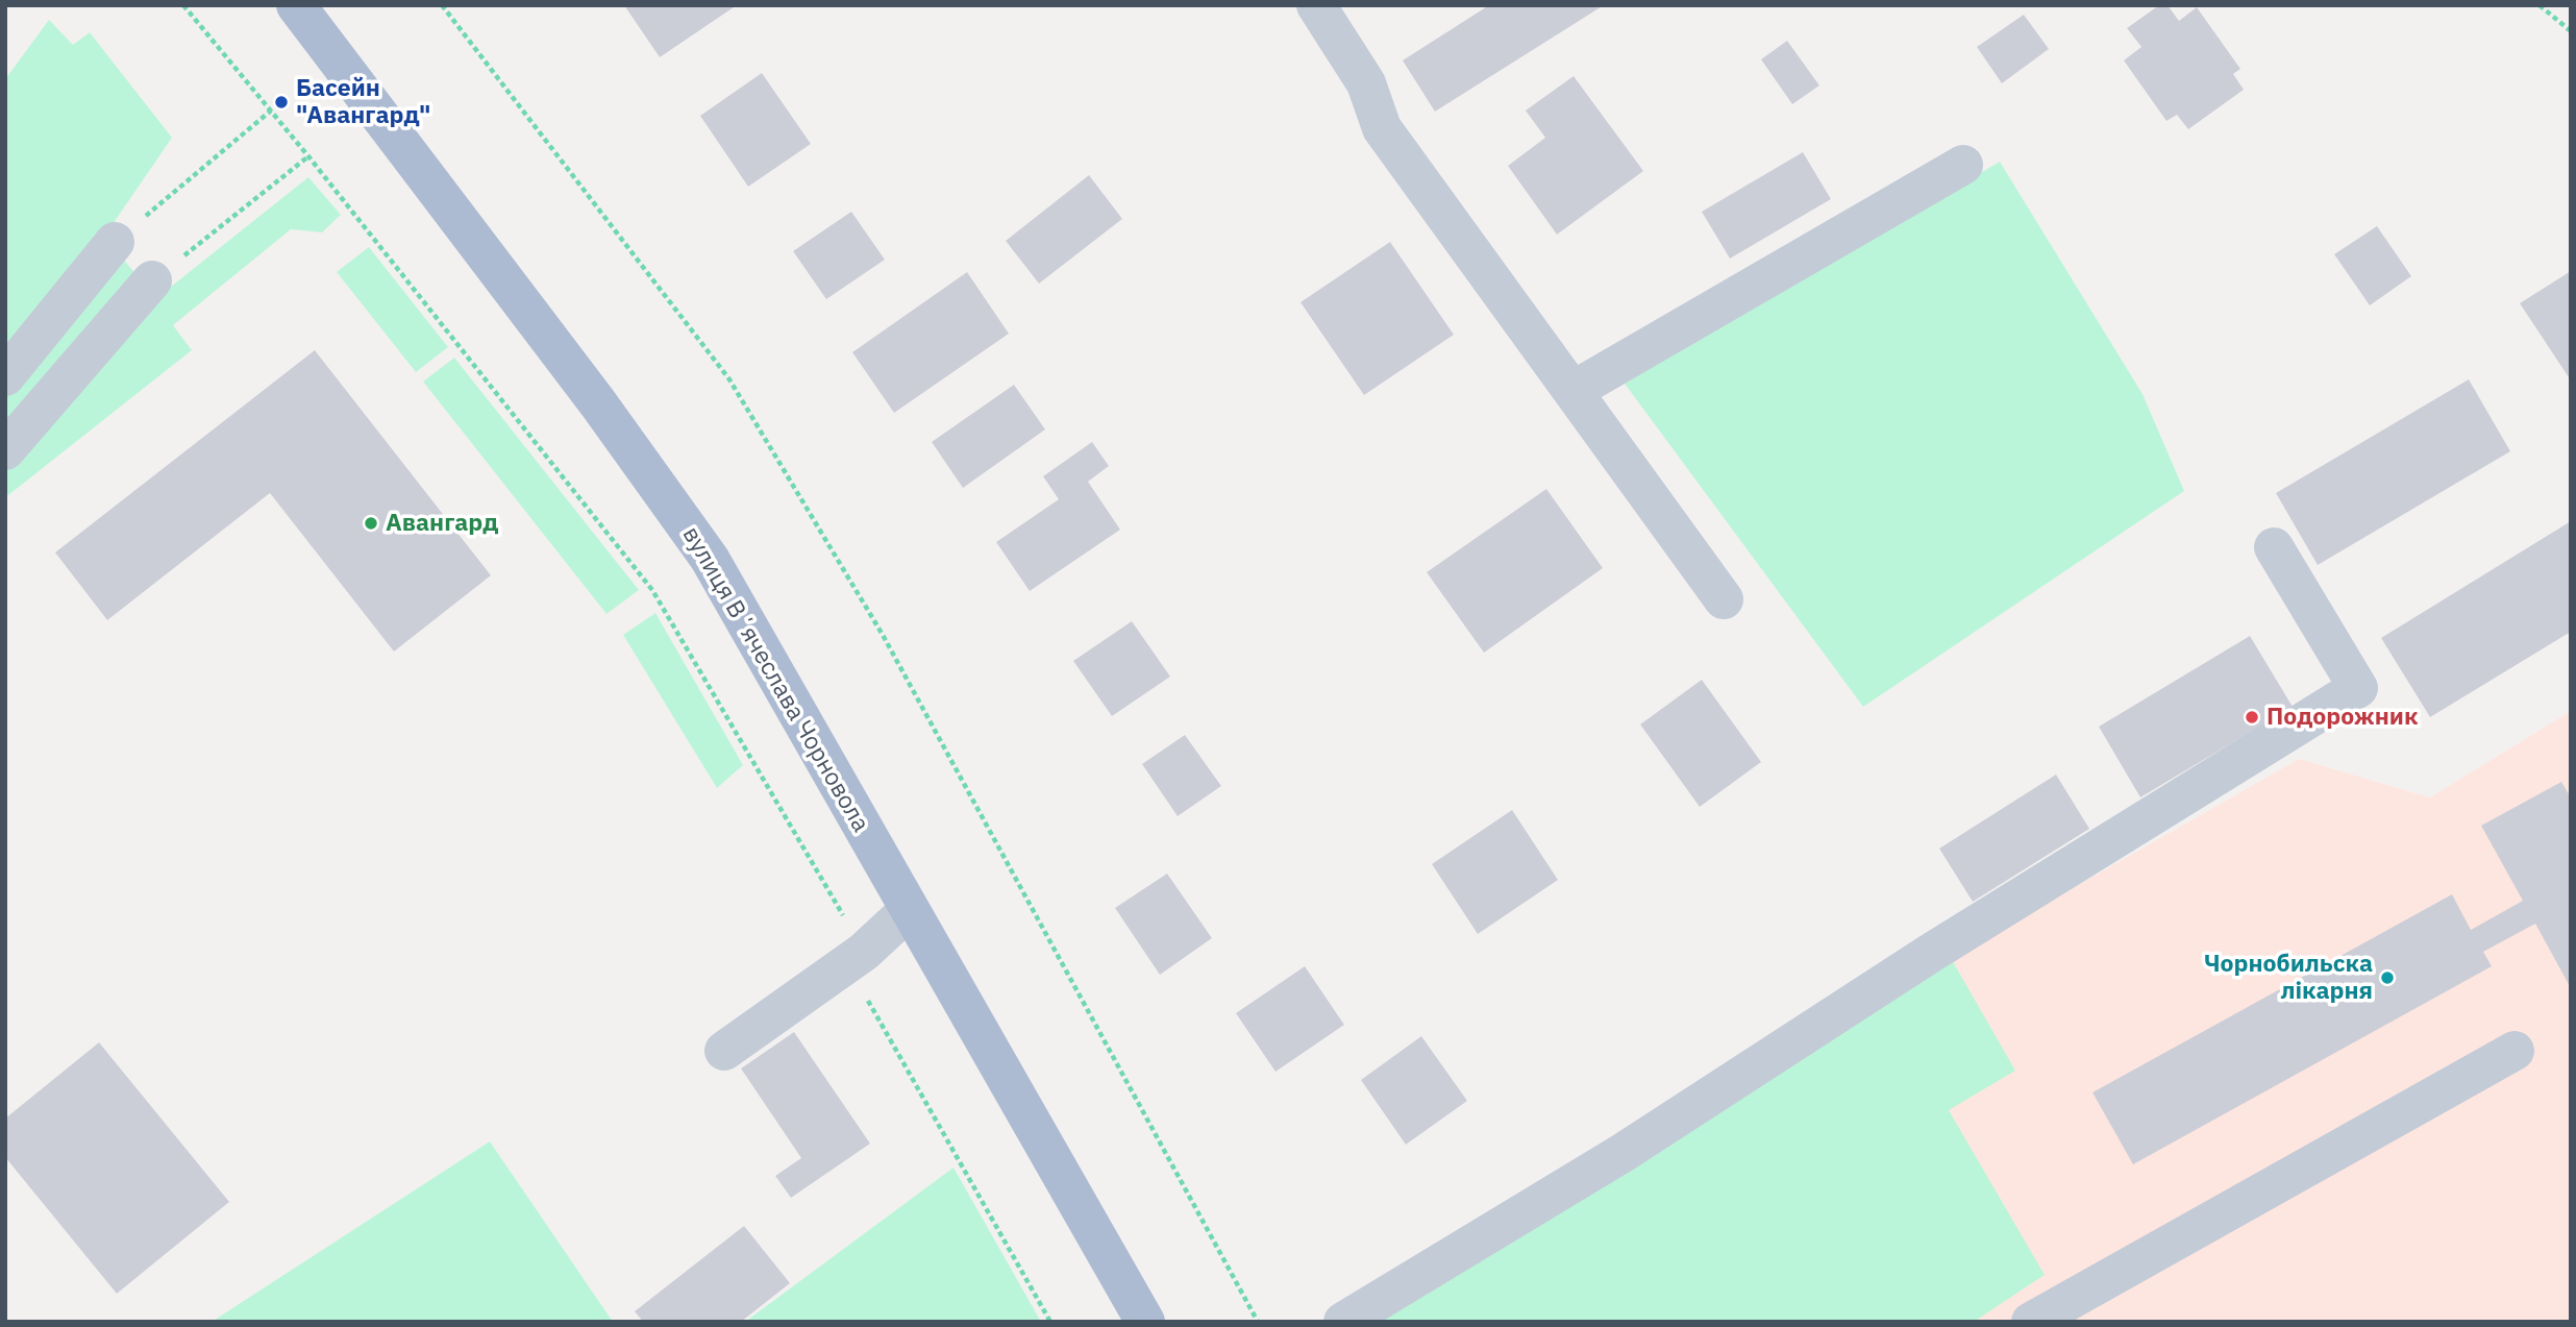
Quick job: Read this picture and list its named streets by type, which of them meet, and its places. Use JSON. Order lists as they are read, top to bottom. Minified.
{"streets":{"main road":["вулиця Вʼячеслава Чорновола"]},"places":["Басейн \"Авангард\"","Авангард","Подорожник","Чорнобильска лікарня"]}
